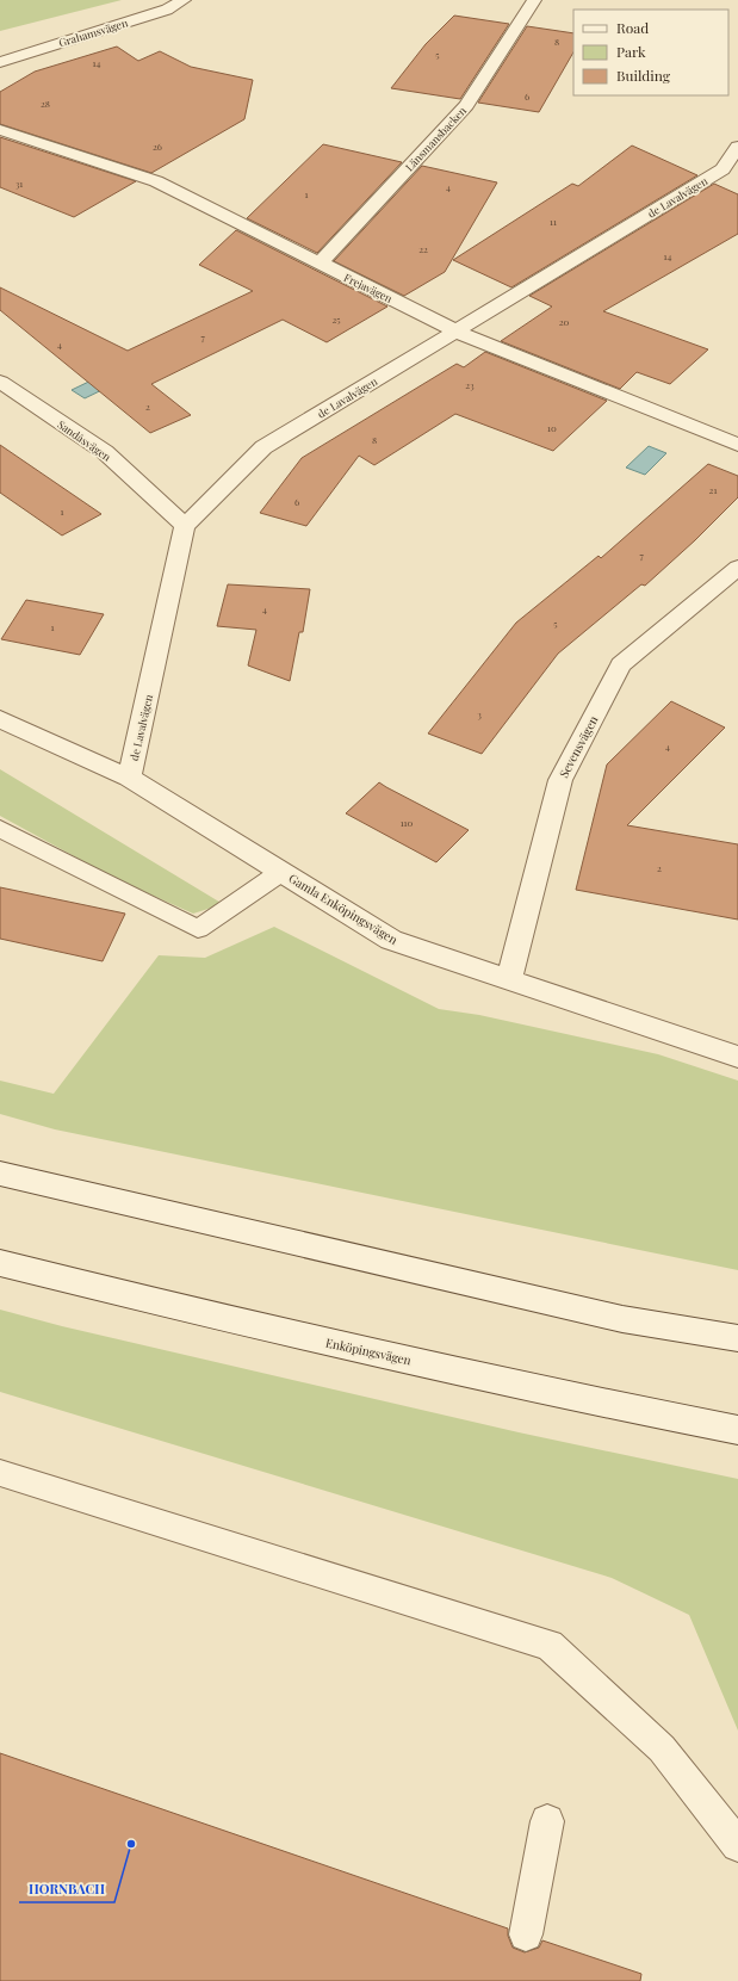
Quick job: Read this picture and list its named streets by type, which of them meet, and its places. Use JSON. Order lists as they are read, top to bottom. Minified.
{"streets":{"street":["Grahamsvägen","Länsmansbacken","de Lavalvägen","Frejavägen","Sandåsvägen","Sevensvägen","Gamla Enköpingsvägen","Enköpingsvägen"]},"crossings":[["Länsmansbacken","Frejavägen"],["de Lavalvägen","Frejavägen"],["de Lavalvägen","Sandåsvägen"],["de Lavalvägen","Gamla Enköpingsvägen"],["Sevensvägen","Gamla Enköpingsvägen"]],"places":["HORNBACH"],"house_numbers":["8","5","14","6","28","26","31","4","1","11","22","14","25","20","7","4","23","2","10","8","21","6","1","7","4","5","1","3","4","110","2"],"legend":["Road","Park","Building"]}
